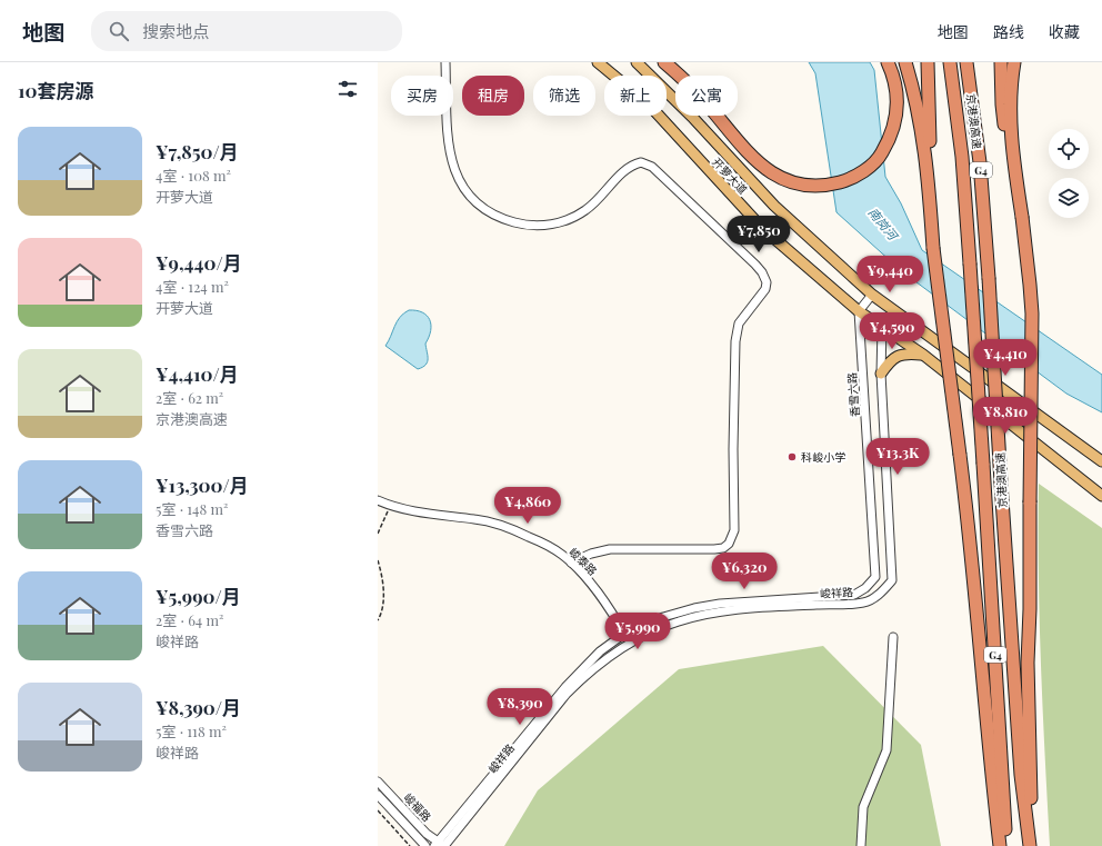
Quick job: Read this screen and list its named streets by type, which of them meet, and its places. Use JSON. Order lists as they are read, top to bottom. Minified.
{"streets":{"highway":["京港澳高速","G4"],"main road":["开萝大道"],"street":["香雪六路","峻泰路","峻祥路","峻福路"]},"crossings":[["开萝大道","香雪六路"],["香雪六路","峻祥路"],["峻泰路","峻祥路"],["峻祥路","峻福路"]],"water":["南岗河"],"places":["科峻小学"],"page":{"header":"地图","search":"搜索地点","nav":["地图","路线","收藏"],"heading":"10套房源","chip":["买房","租房","筛选","新上","公寓"],"list":[{"name":"¥7,850/月","note":"4室 · 108 m² · 开萝大道"},{"name":"¥9,440/月","note":"4室 · 124 m² · 开萝大道"},{"name":"¥4,410/月","note":"2室 · 62 m² · 京港澳高速"},{"name":"¥13,300/月","note":"5室 · 148 m² · 香雪六路"},{"name":"¥5,990/月","note":"2室 · 64 m² · 峻祥路"},{"name":"¥8,390/月","note":"5室 · 118 m² · 峻祥路"}],"price":["¥7,850","¥9,440","¥4,590","¥4,410","¥8,810","¥13.3K","¥4,860","¥6,320","¥5,990","¥8,390"]}}
